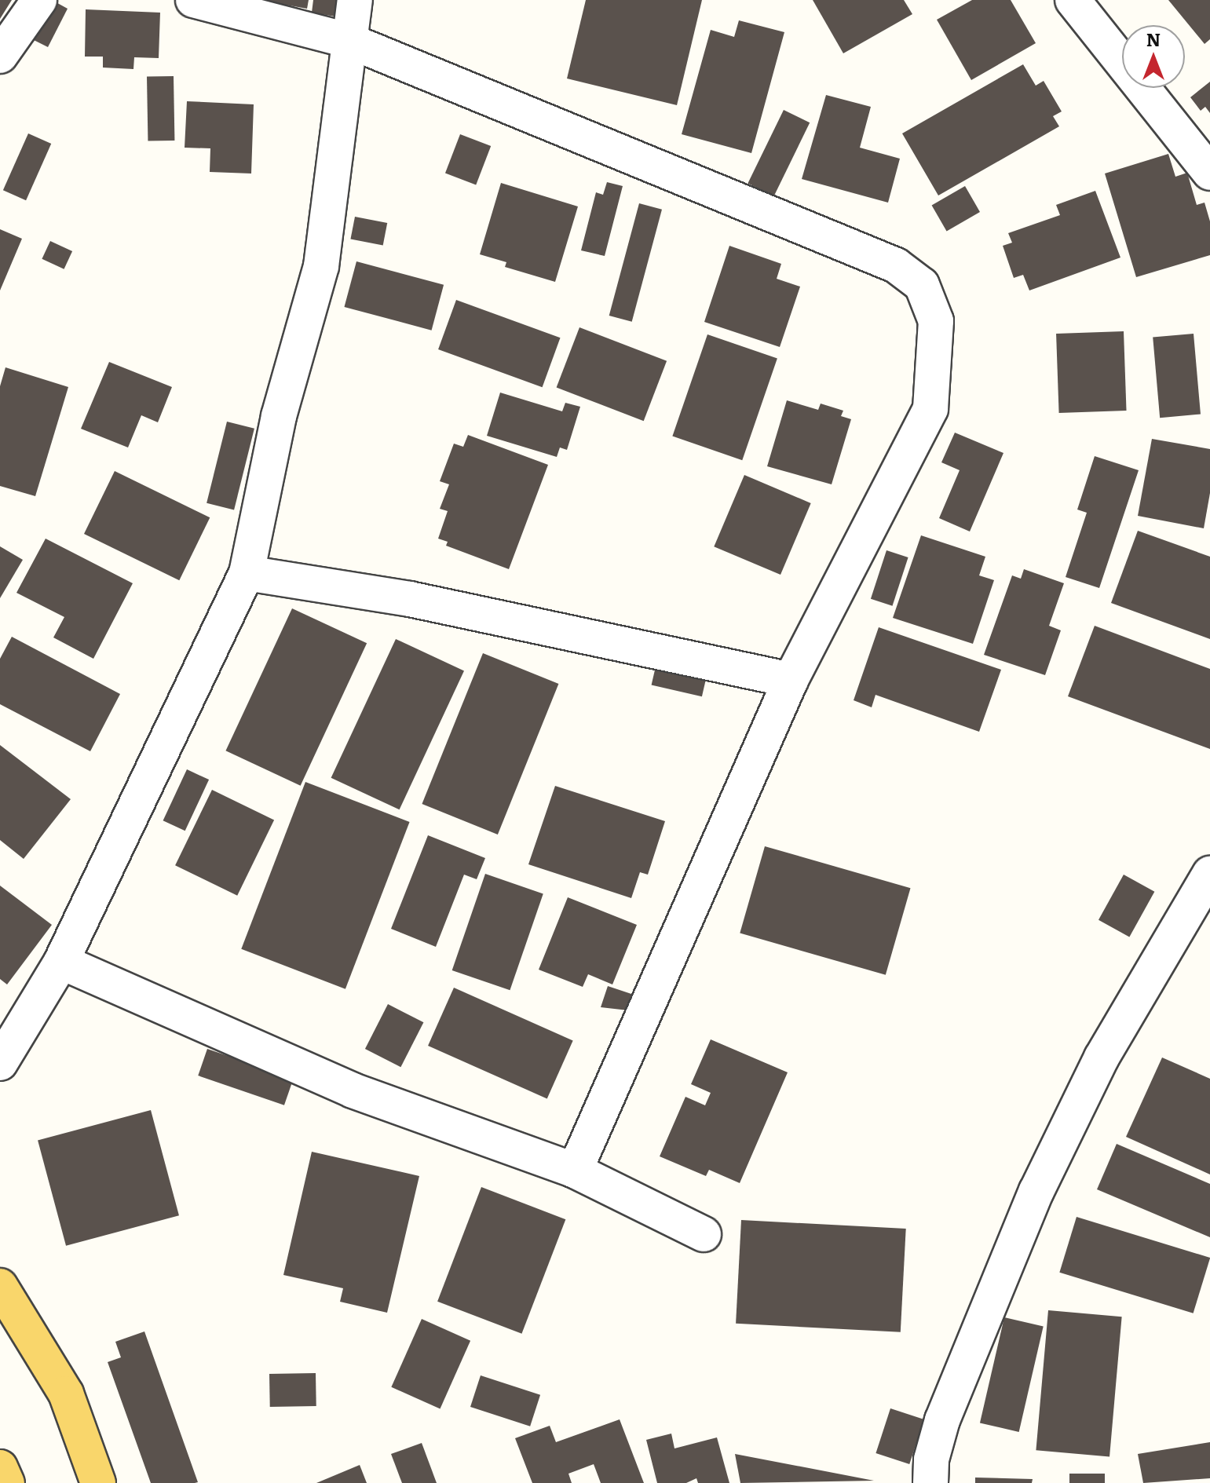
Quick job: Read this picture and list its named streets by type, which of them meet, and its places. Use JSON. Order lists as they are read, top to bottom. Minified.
{"north":"top"}
